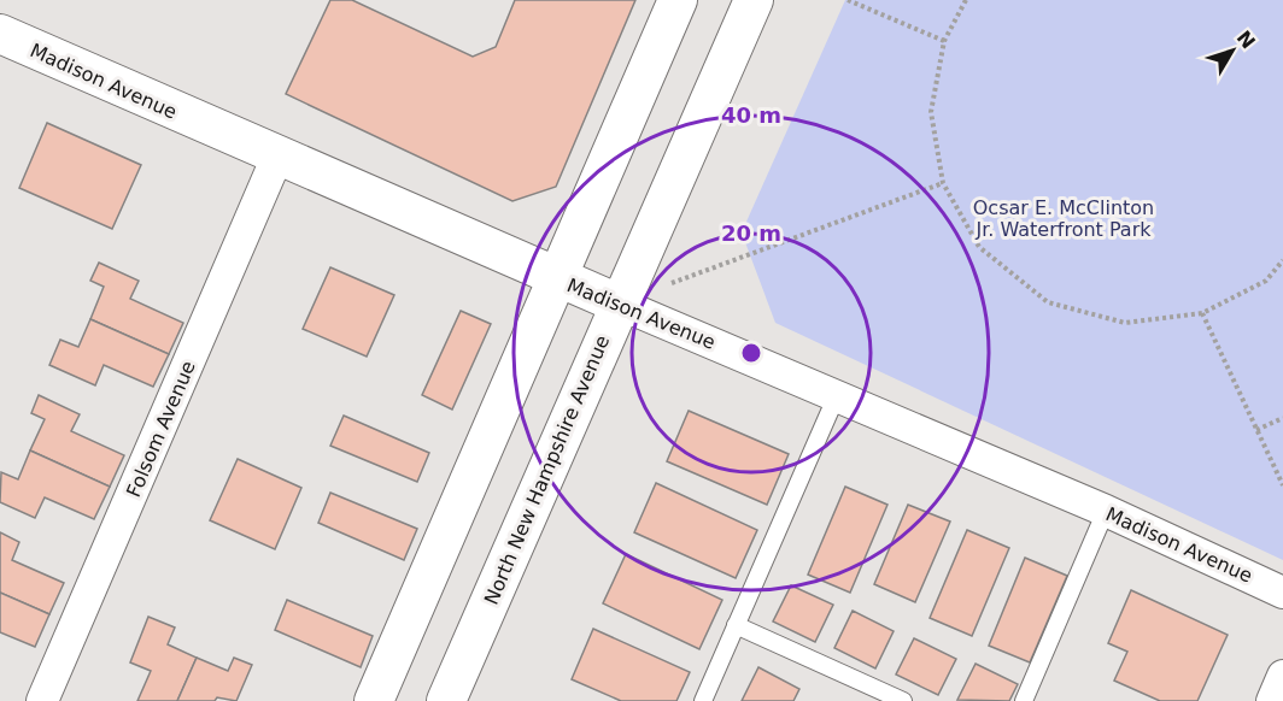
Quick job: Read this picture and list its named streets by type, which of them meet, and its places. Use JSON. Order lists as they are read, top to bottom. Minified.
{"streets":{"street":["Madison Avenue","Folsom Avenue","North New Hampshire Avenue"]},"crossings":[["Madison Avenue","Folsom Avenue"],["Madison Avenue","North New Hampshire Avenue"]],"parks":["Ocsar E. McClinton Jr. Waterfront Park"],"north":"top right","rings":["40 m","20 m"]}
